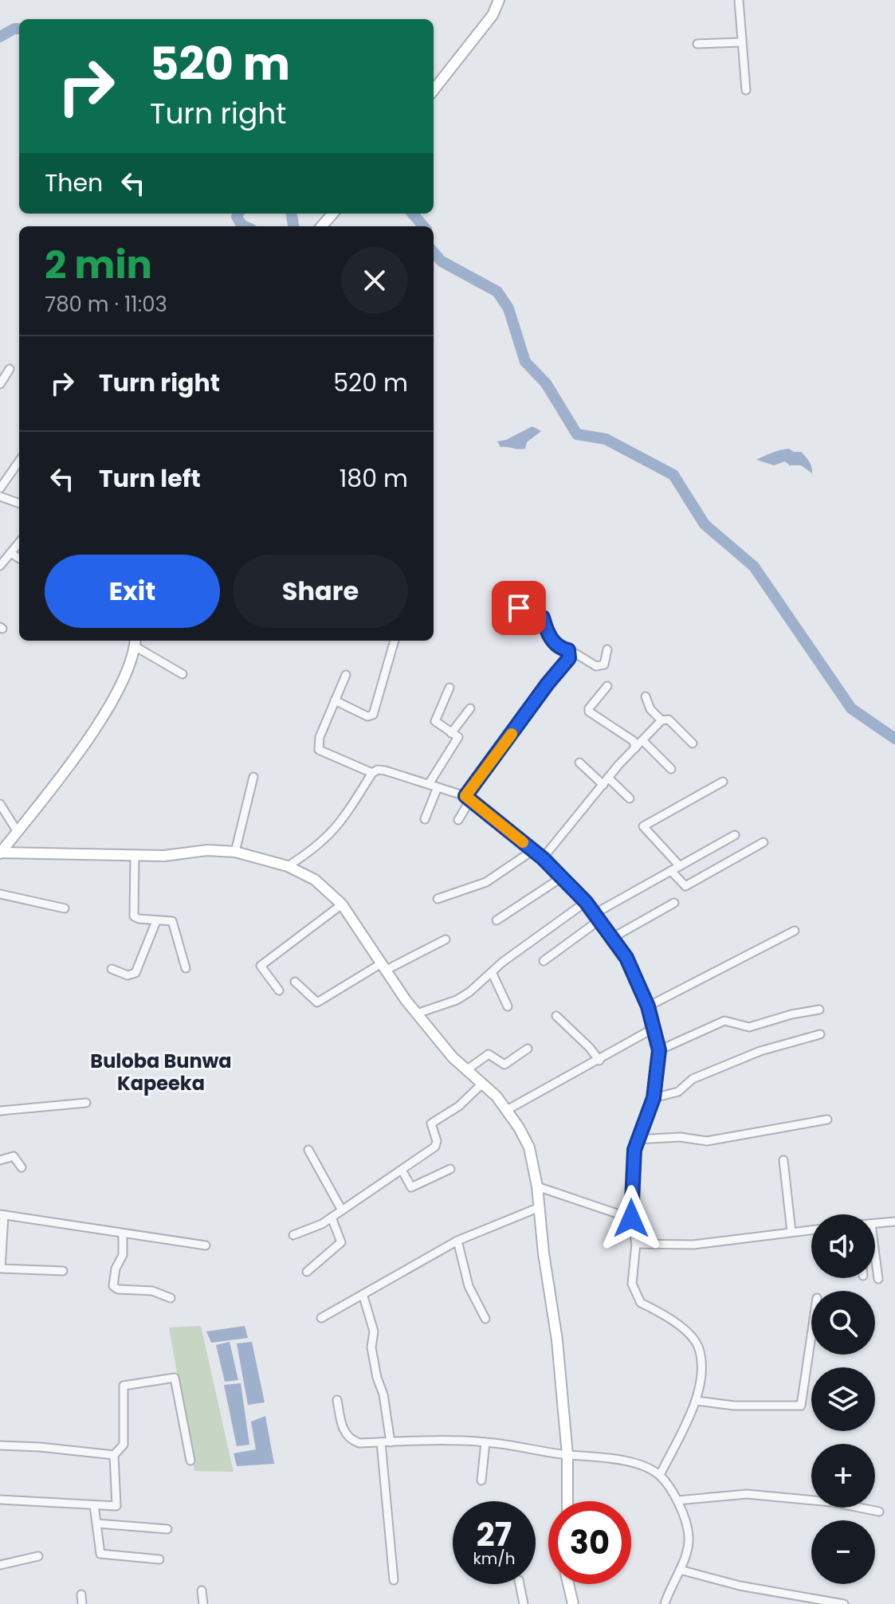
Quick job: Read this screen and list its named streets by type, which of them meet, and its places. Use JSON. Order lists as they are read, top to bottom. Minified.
{"districts":["Buloba Bunwa Kapeeka"],"page":{"turn":["520 m","Turn right"],"then":"Then","heading":["2 min","780 m · 11:03"],"list":[{"name":"Turn right","value":"520 m"},{"name":"Turn left","value":"180 m"}],"buttons":["Exit","Share"],"map_buttons":["+","−"],"speed":"27 km/h","limit":"30"}}
